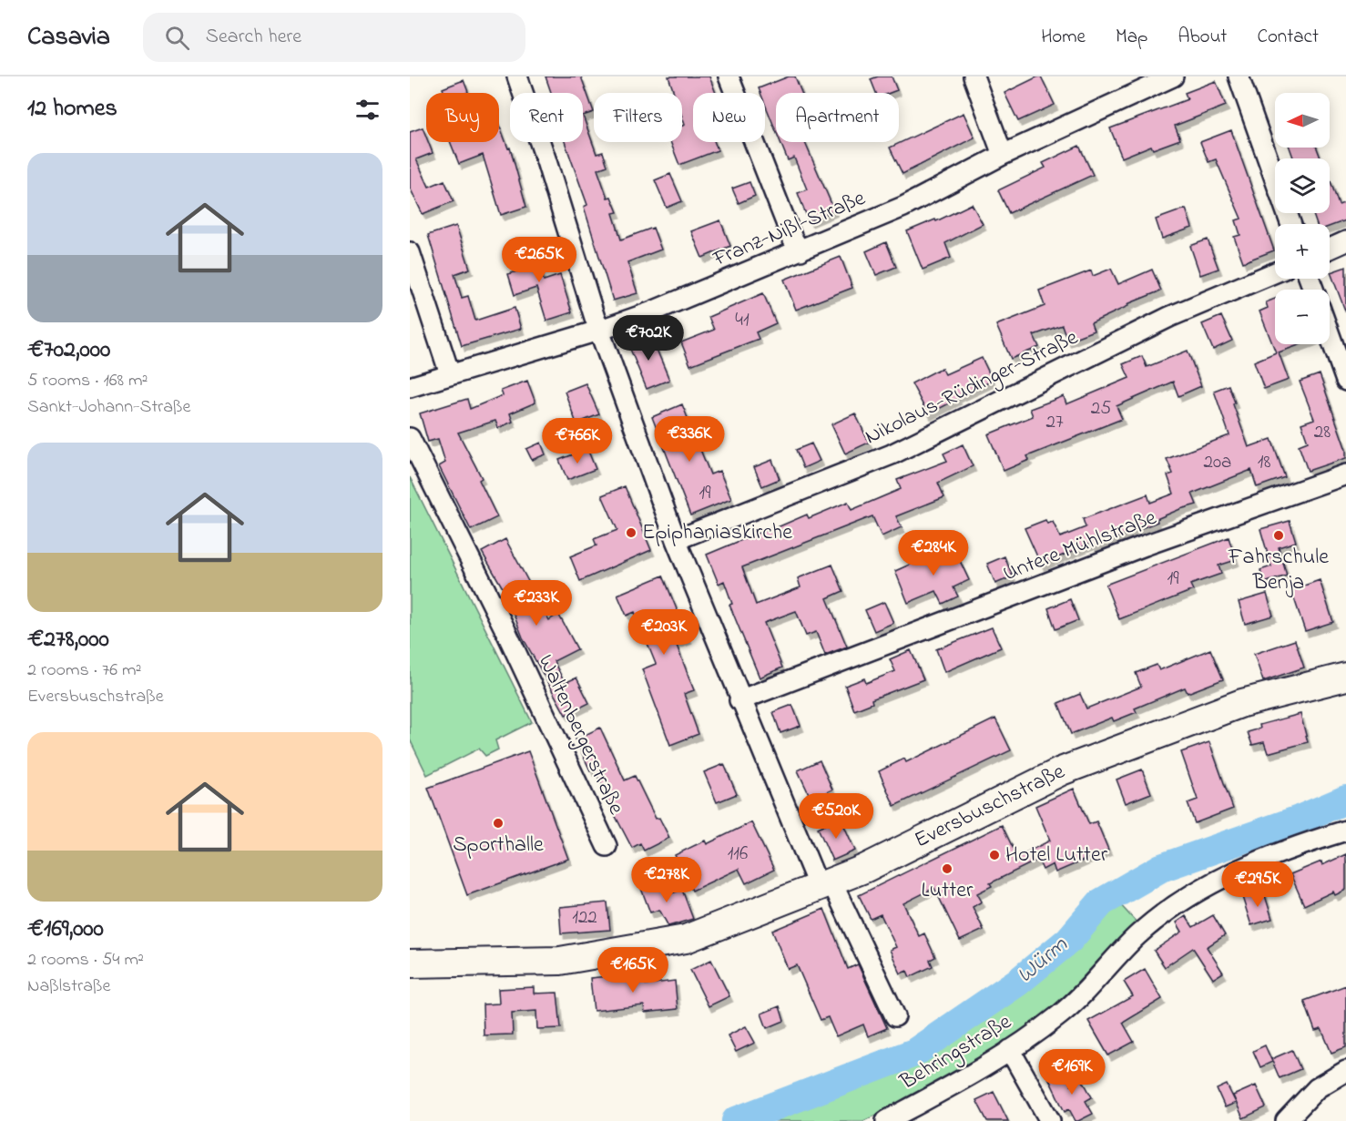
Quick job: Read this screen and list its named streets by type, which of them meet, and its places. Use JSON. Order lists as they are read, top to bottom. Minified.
{"streets":{"main road":["Eversbuschstraße"],"street":["Franz-Nißl-Straße","Nikolaus-Rüdinger-Straße","Untere Mühlstraße","Waltenbergerstraße","Behringstraße"]},"water":["Würm"],"places":["Epiphaniaskirche","Fahrschule Benja","Sporthalle","Hotel Lutter","Lutter"],"house_numbers":["41","25","27","28","20a","18","19","19","116","122"],"north":"left","page":{"header":"Casavia","search":"Search here","nav":["Home","Map","About","Contact"],"heading":"12 homes","map_buttons":["+","−"],"chip":["Buy","Rent","Filters","New","Apartment"],"list":[{"name":"€702,000","note":"5 rooms · 168 m² · Sankt-Johann-Straße"},{"name":"€278,000","note":"2 rooms · 76 m² · Eversbuschstraße"},{"name":"€169,000","note":"2 rooms · 54 m² · Naßlstraße"}],"price":["€265K","€702K","€336K","€766K","€284K","€233K","€203K","€520K","€278K","€295K","€165K","€169K"]}}
